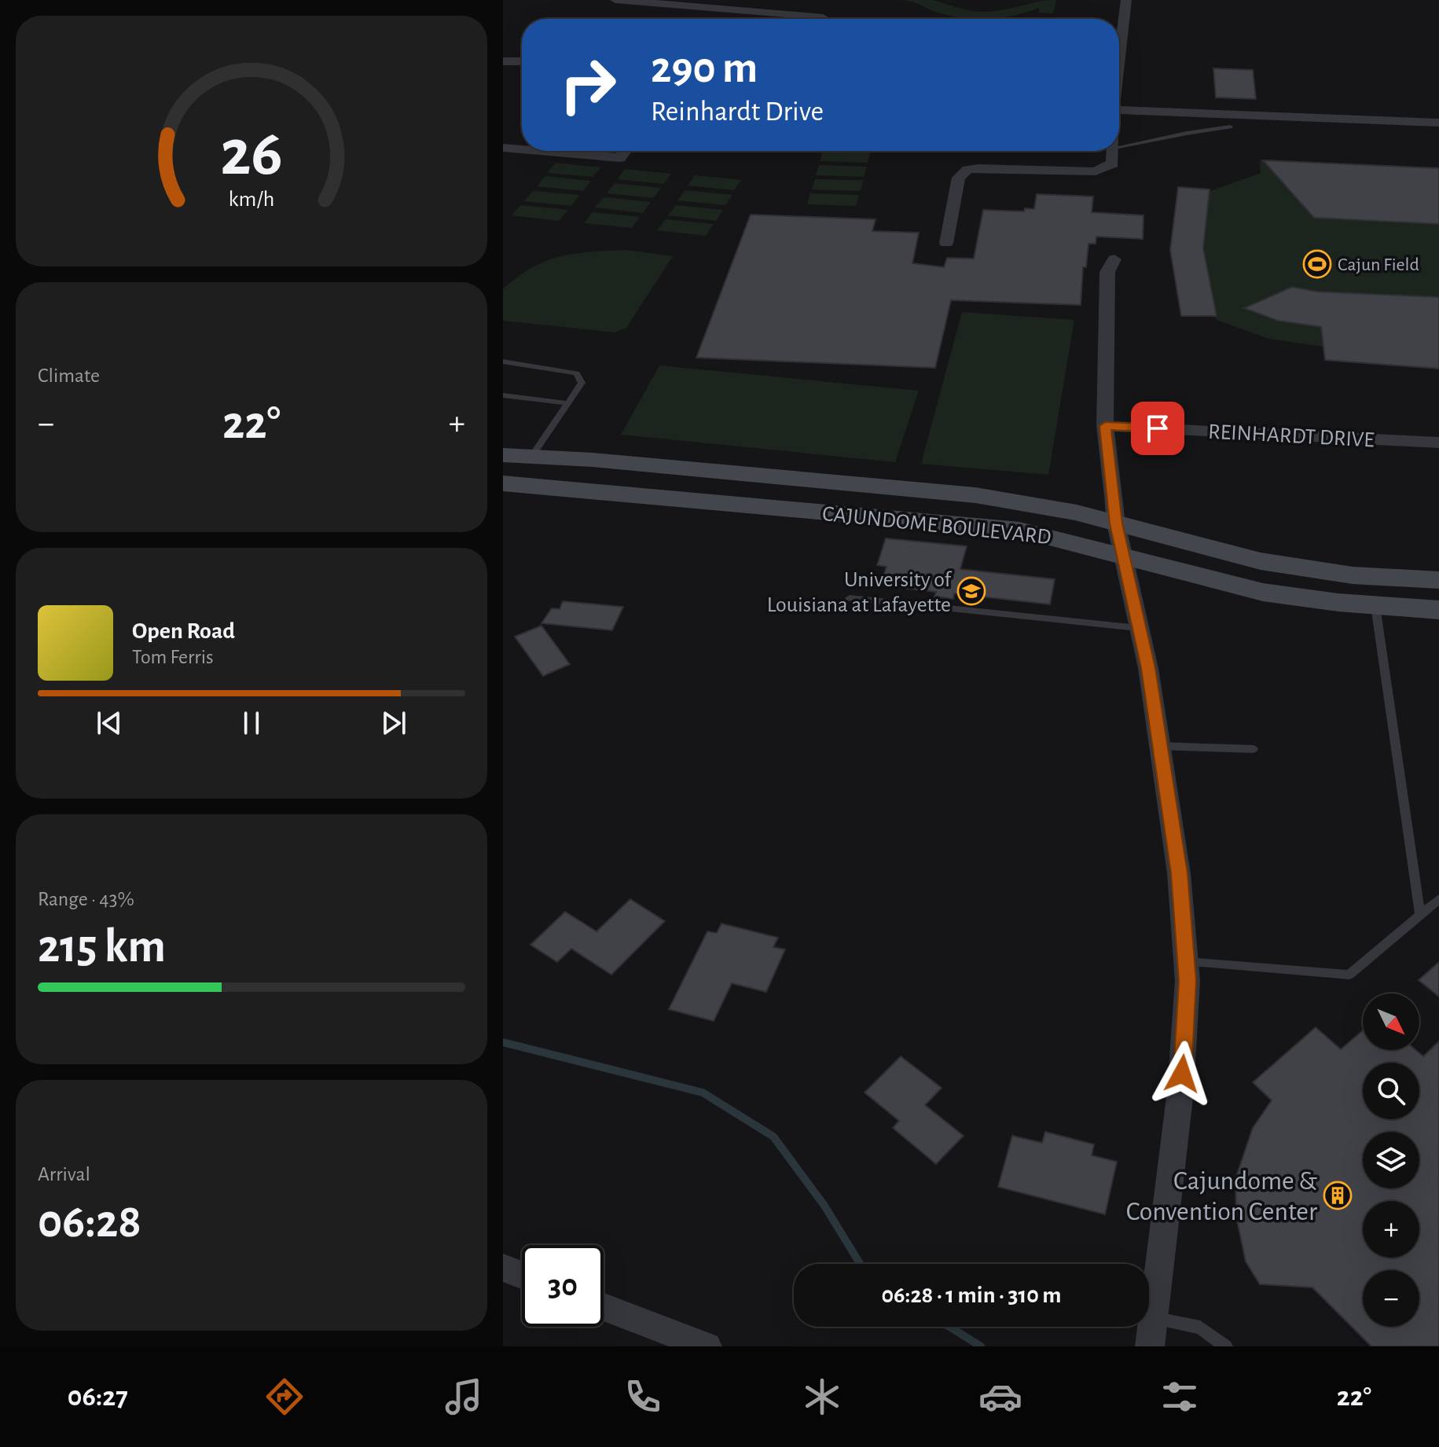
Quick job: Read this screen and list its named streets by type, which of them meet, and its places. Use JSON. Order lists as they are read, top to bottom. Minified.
{"streets":{"street":["REINHARDT DRIVE","CAJUNDOME BOULEVARD"]},"places":{"sports":["Cajun Field"],"school or university":["University of Louisiana at Lafayette"],"building":["Cajundome & Convention Center"]},"north":"bottom right","page":{"turn":["290 m","Reinhardt Drive"],"tile":["Climate",["Range · 43%","215 km"],["Arrival","06:28"]],"heat":["−","22°","+"],"song":["Open Road","Tom Ferris"],"map_buttons":["+","−"],"limit":"30","trip":"06:28 · 1 min · 310 m","tabs":["06:27","22°"],"gauge":["26","km/h"]}}
